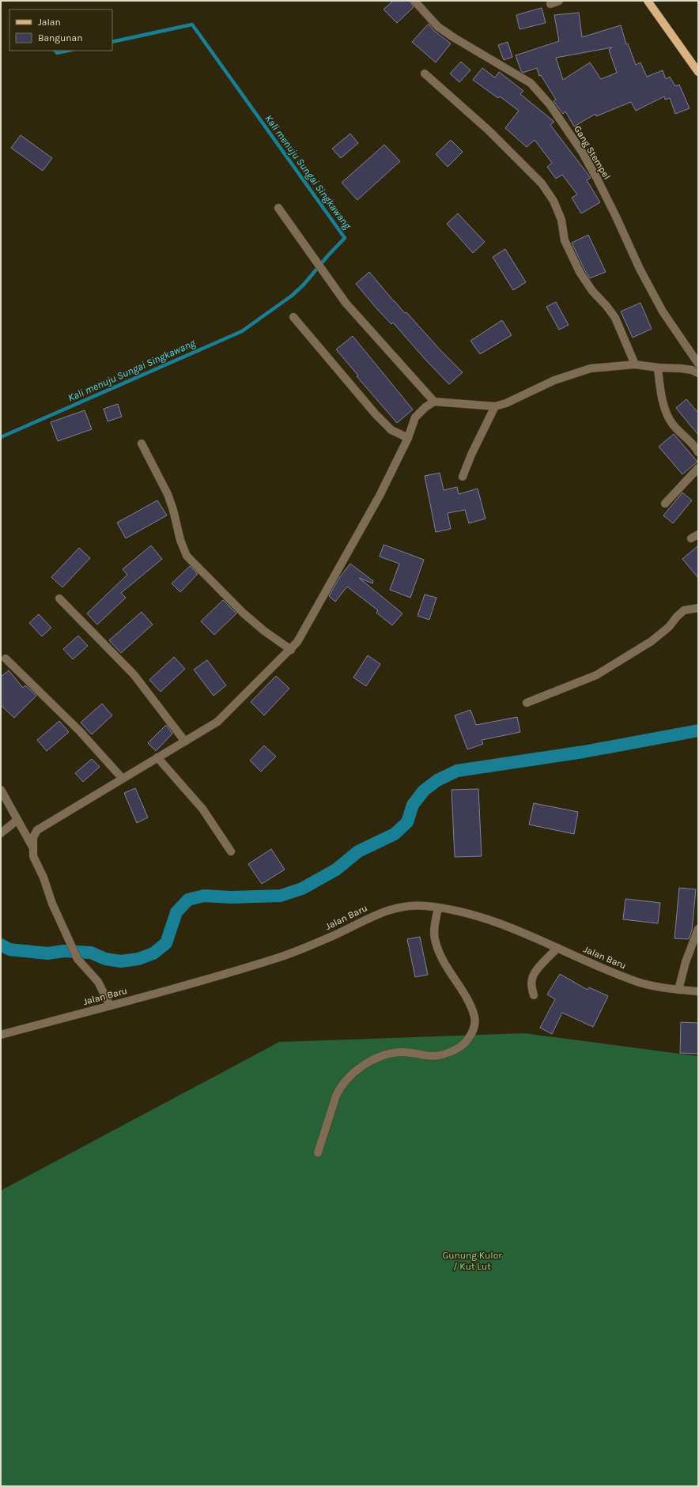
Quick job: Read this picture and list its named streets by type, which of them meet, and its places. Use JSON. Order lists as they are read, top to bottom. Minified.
{"streets":{"street":["Gang Stempel","Jalan Baru"]},"water":["Kali menuju Sungai Singkawang"],"parks":["Gunung Kulor / Kut Lut"],"legend":["Jalan","Bangunan"]}
